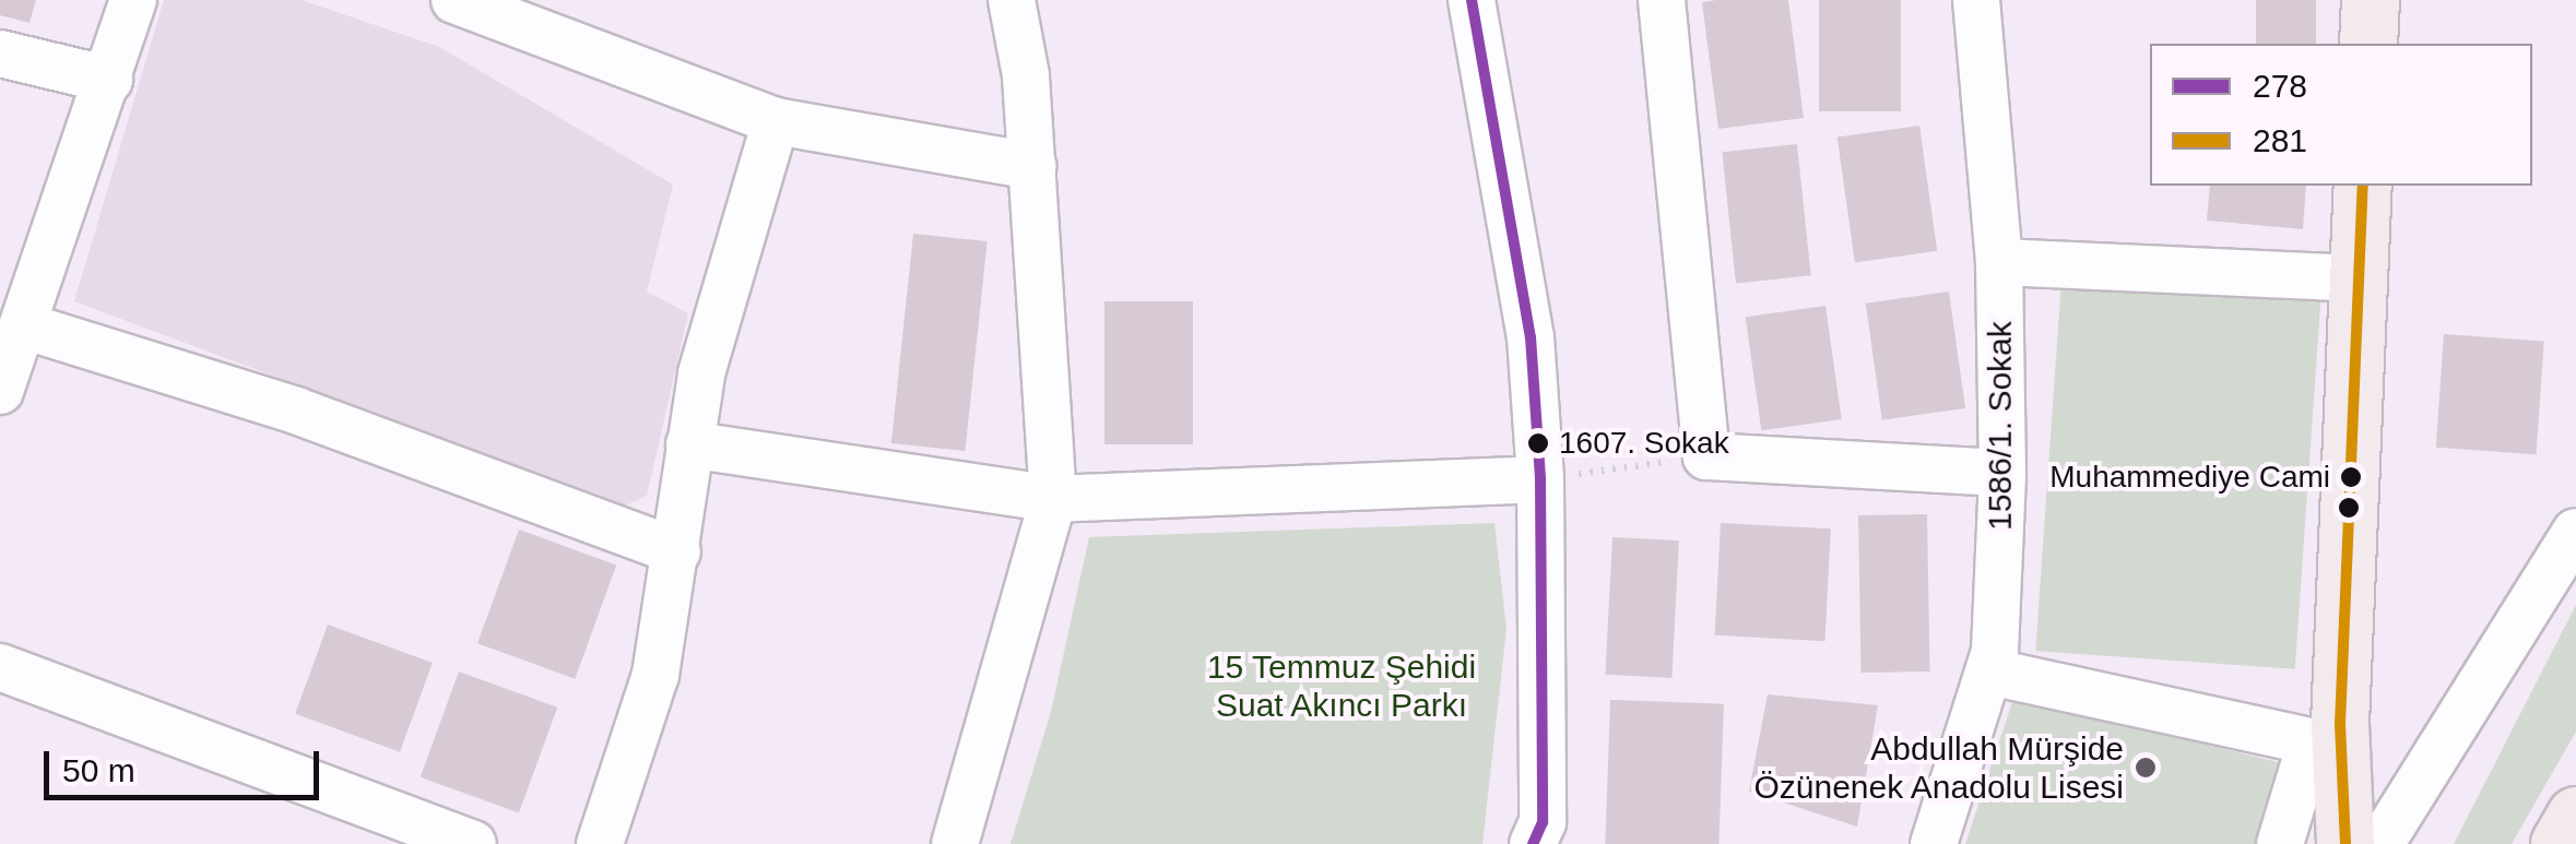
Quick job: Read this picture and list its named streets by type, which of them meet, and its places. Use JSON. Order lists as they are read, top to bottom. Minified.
{"streets":{"street":["1586/1. Sokak"]},"parks":["15 Temmuz Şehidi Suat Akıncı Parkı"],"places":["1607. Sokak","Muhammediye Cami","Abdullah Mürşide Özünenek Anadolu Lisesi"],"lines":["transit line 278","transit line 281"],"legend":["278","281"],"scale_bar":"50 m"}
